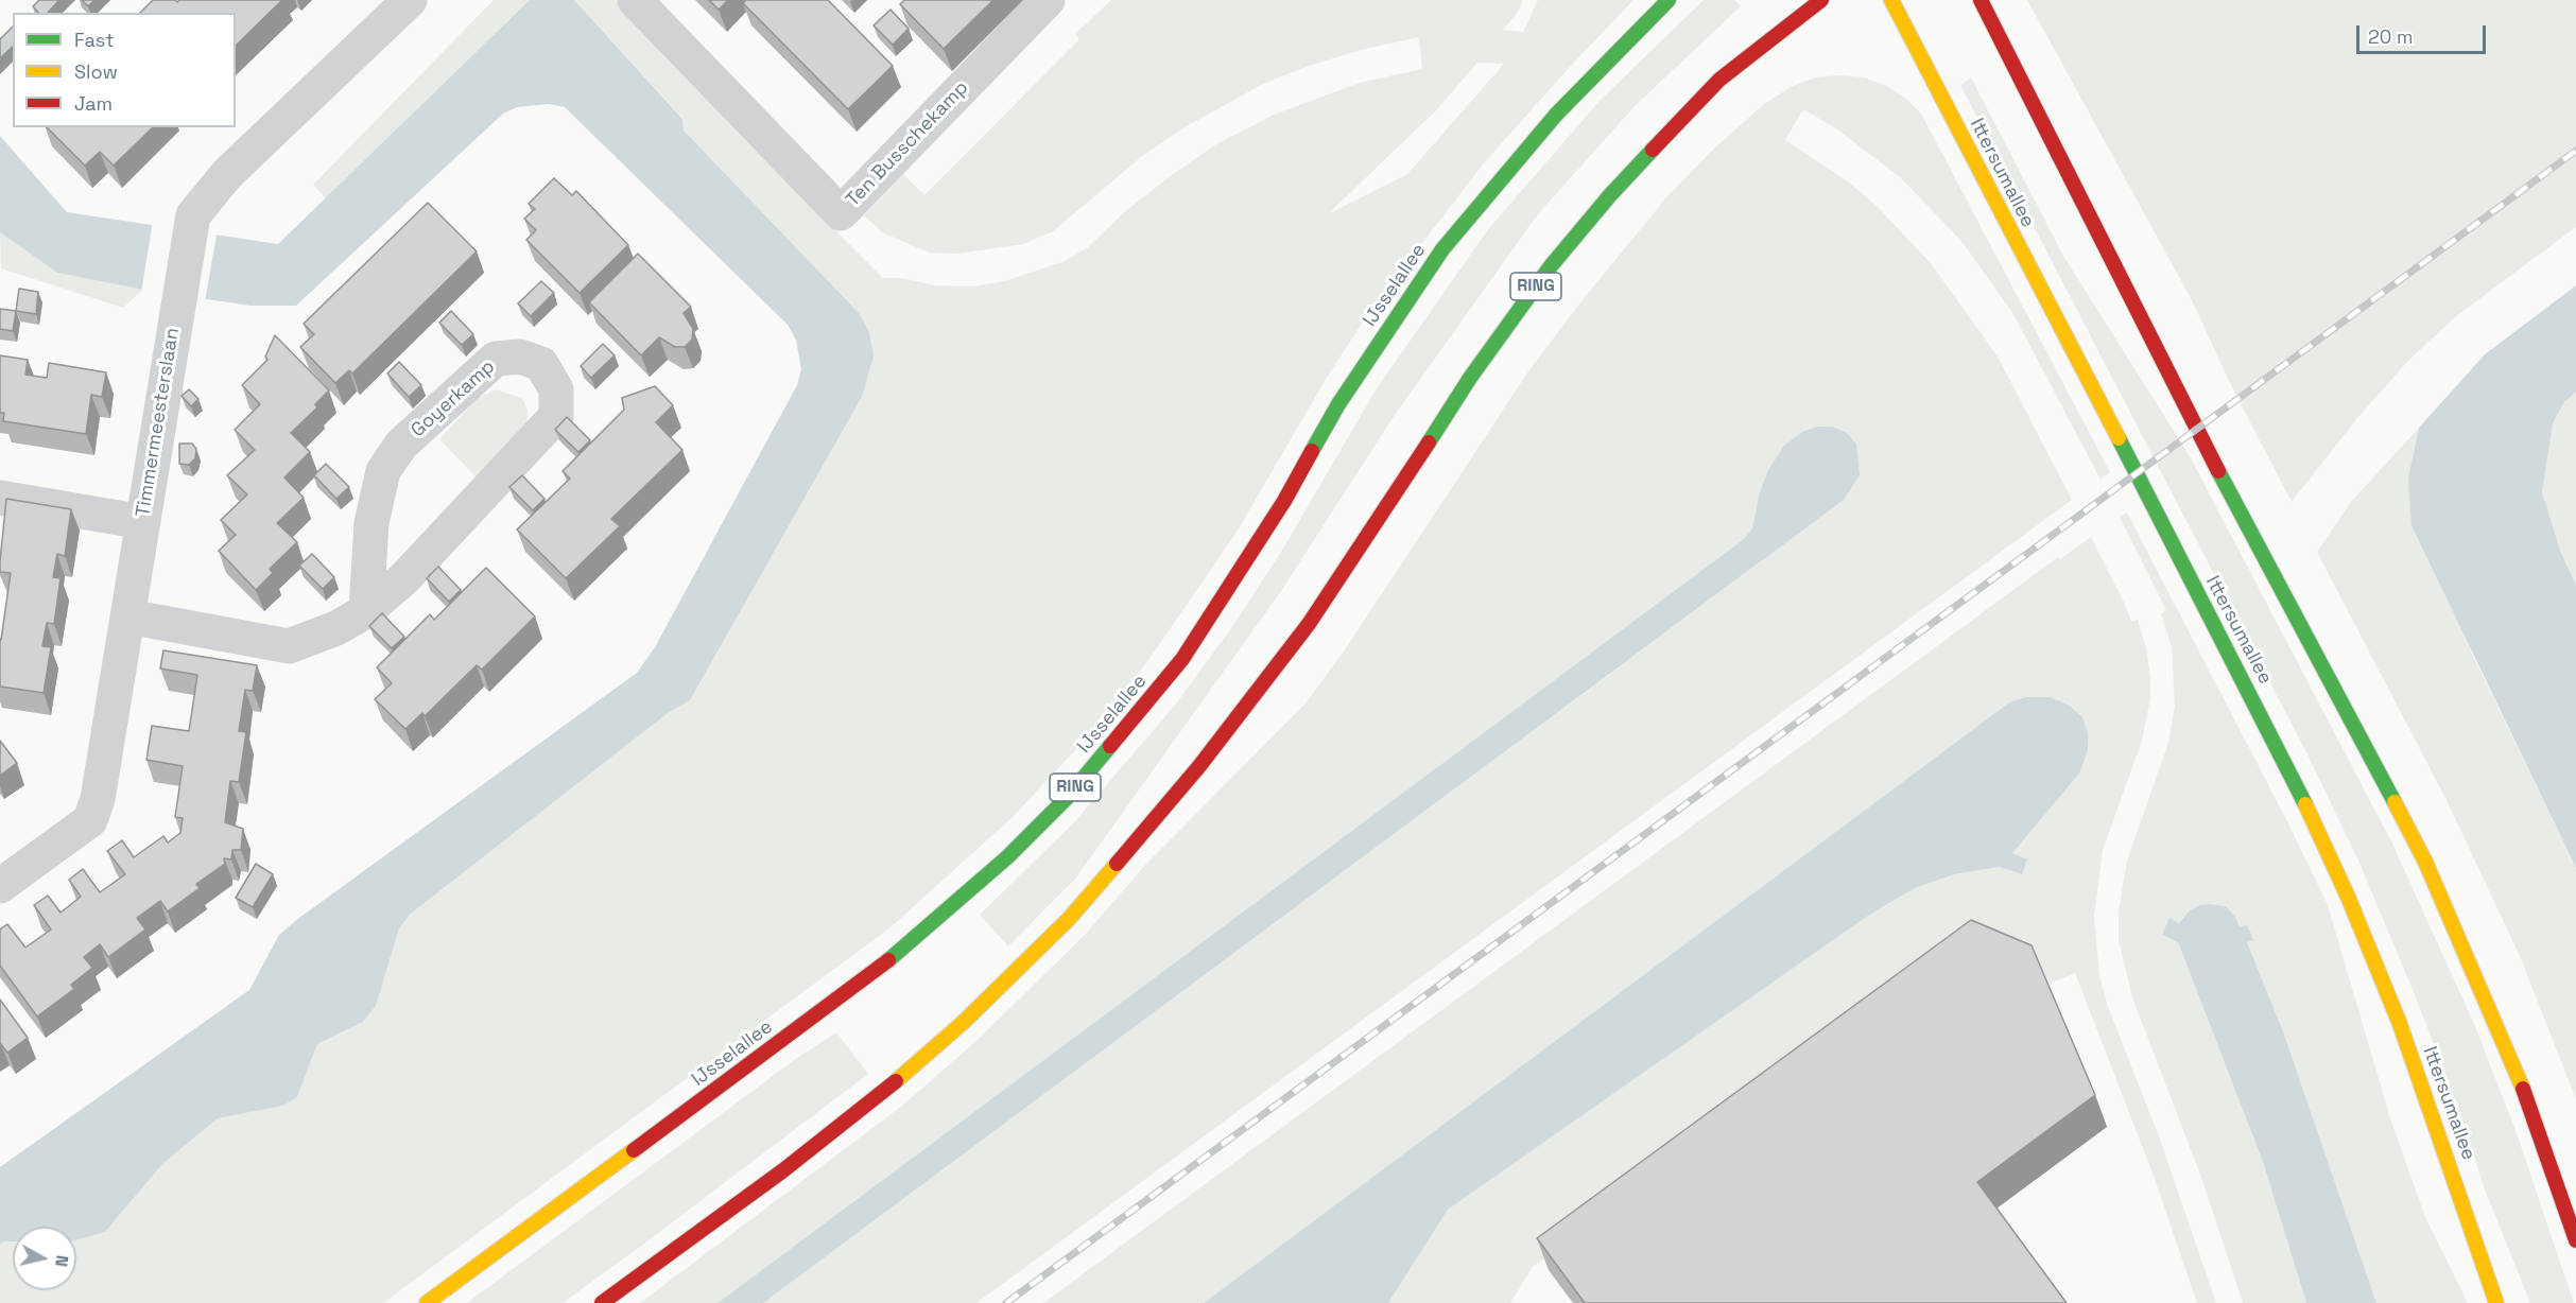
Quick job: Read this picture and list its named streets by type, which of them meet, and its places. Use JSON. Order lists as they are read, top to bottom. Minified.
{"streets":{"main road":["Ittersumallee","IJsselallee","RING"],"street":["Ten Busschekamp","Goyerkamp","Timmermeesterslaan"]},"crossings":[["Goyerkamp","Timmermeesterslaan"]],"legend":["Fast","Slow","Jam"],"scale_bar":"20 m","north":"right"}
